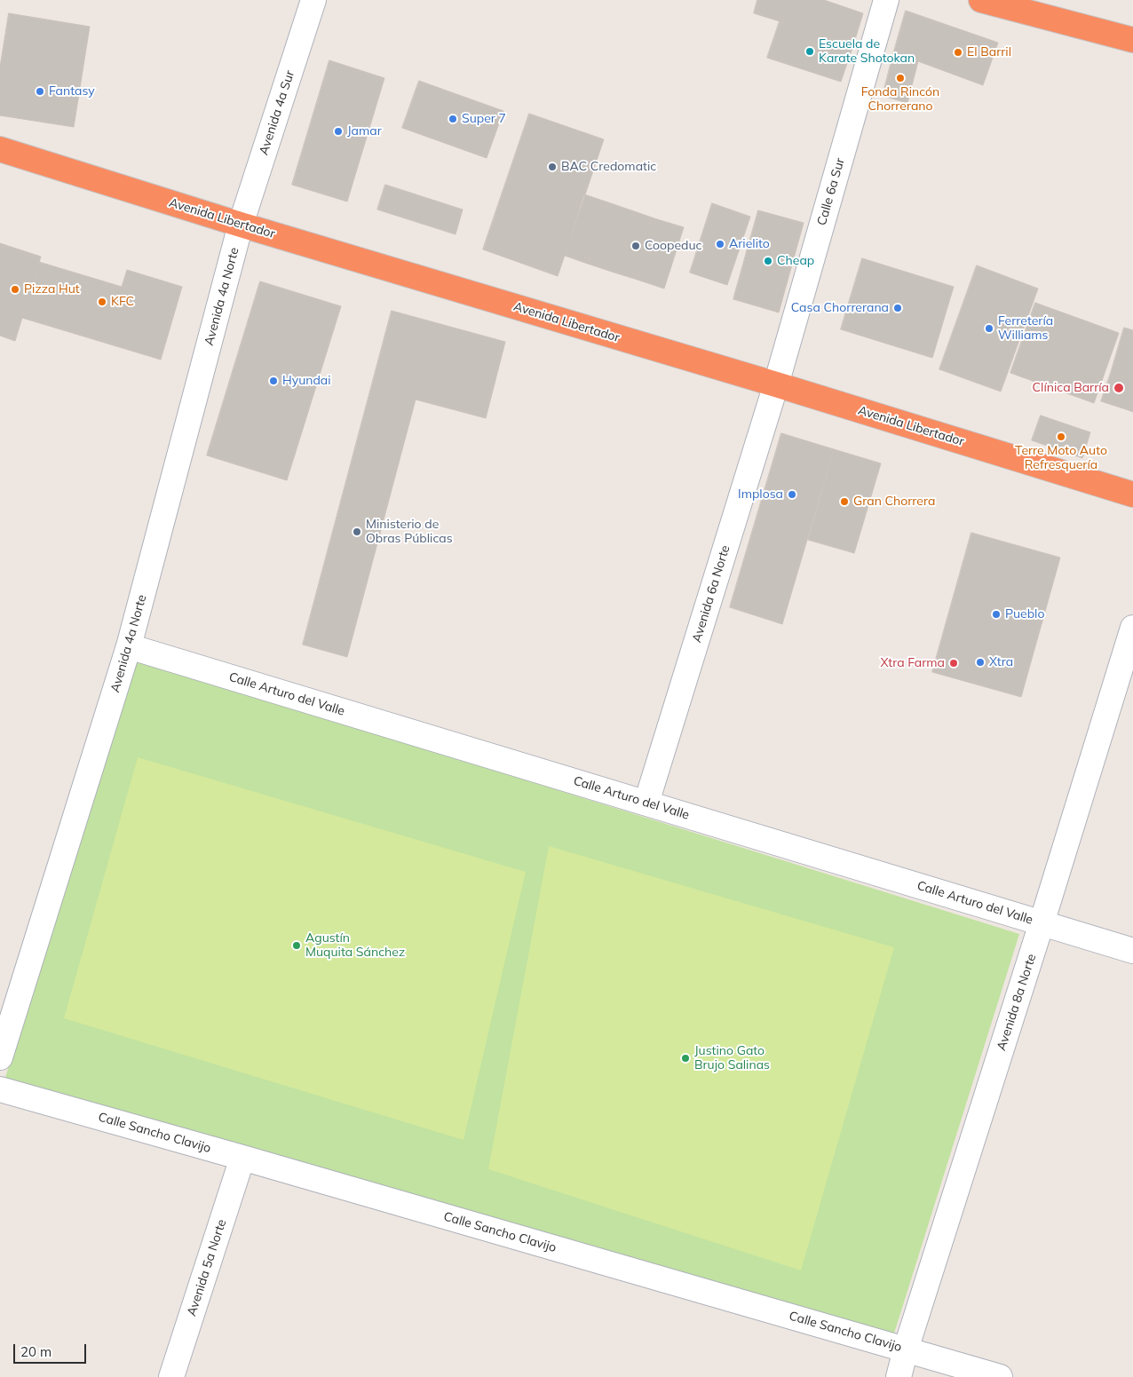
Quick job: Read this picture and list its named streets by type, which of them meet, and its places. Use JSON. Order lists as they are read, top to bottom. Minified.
{"streets":{"highway":["Avenida Libertador"],"street":["Avenida 4a Sur","Calle 6a Sur","Avenida 4a Norte","Avenida 6a Norte","Calle Arturo del Valle","Avenida 8a Norte","Calle Sancho Clavijo","Avenida 5a Norte"]},"crossings":[["Avenida 4a Sur","Avenida Libertador"],["Avenida 4a Sur","Avenida 4a Norte"],["Calle 6a Sur","Avenida Libertador"],["Calle 6a Sur","Avenida 6a Norte"],["Avenida Libertador","Avenida 4a Norte"],["Avenida Libertador","Avenida 6a Norte"],["Avenida 4a Norte","Calle Arturo del Valle"],["Avenida 6a Norte","Calle Arturo del Valle"],["Calle Arturo del Valle","Avenida 8a Norte"],["Avenida 8a Norte","Calle Sancho Clavijo"],["Calle Sancho Clavijo","Avenida 5a Norte"]],"places":["Escuela de Karate Shotokan","El Barril","Fonda Rincón Chorrerano","Fantasy","Super 7","Jamar","BAC Credomatic","Arielito","Coopeduc","Cheap","Pizza Hut","KFC","Casa Chorrerana","Ferretería Williams","Hyundai","Clínica Barría","Terre Moto Auto Refresquería","Implosa","Gran Chorrera","Ministerio de Obras Públicas","Pueblo","Xtra","Xtra Farma","Agustín Muquita Sánchez","Justino Gato Brujo Salinas"],"scale_bar":"20 m"}
